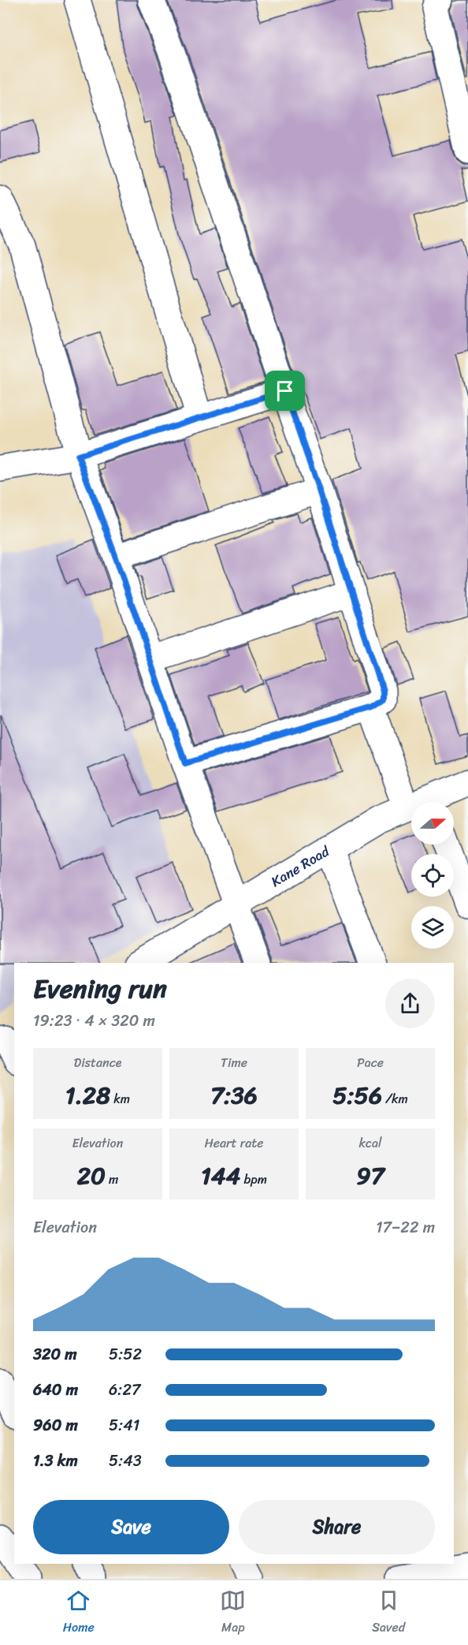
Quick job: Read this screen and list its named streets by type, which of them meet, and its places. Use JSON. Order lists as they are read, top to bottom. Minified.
{"streets":{"street":["Kane Road"]},"north":"right","page":{"heading":["Evening run","19:23 · 4 × 320 m"],"stats":[["Distance","1.28 km"],["Time","7:36"],["Pace","5:56 /km"],["Elevation","20 m"],["Heart rate","144 bpm"],["kcal","97"]],"chart":["Elevation","17–22 m"],"list":[{"name":"320 m","note":"5:52"},{"name":"640 m","note":"6:27"},{"name":"960 m","note":"5:41"},{"name":"1.3 km","note":"5:43"}],"buttons":["Save","Share"],"tabs":["Home","Map","Saved"]}}
